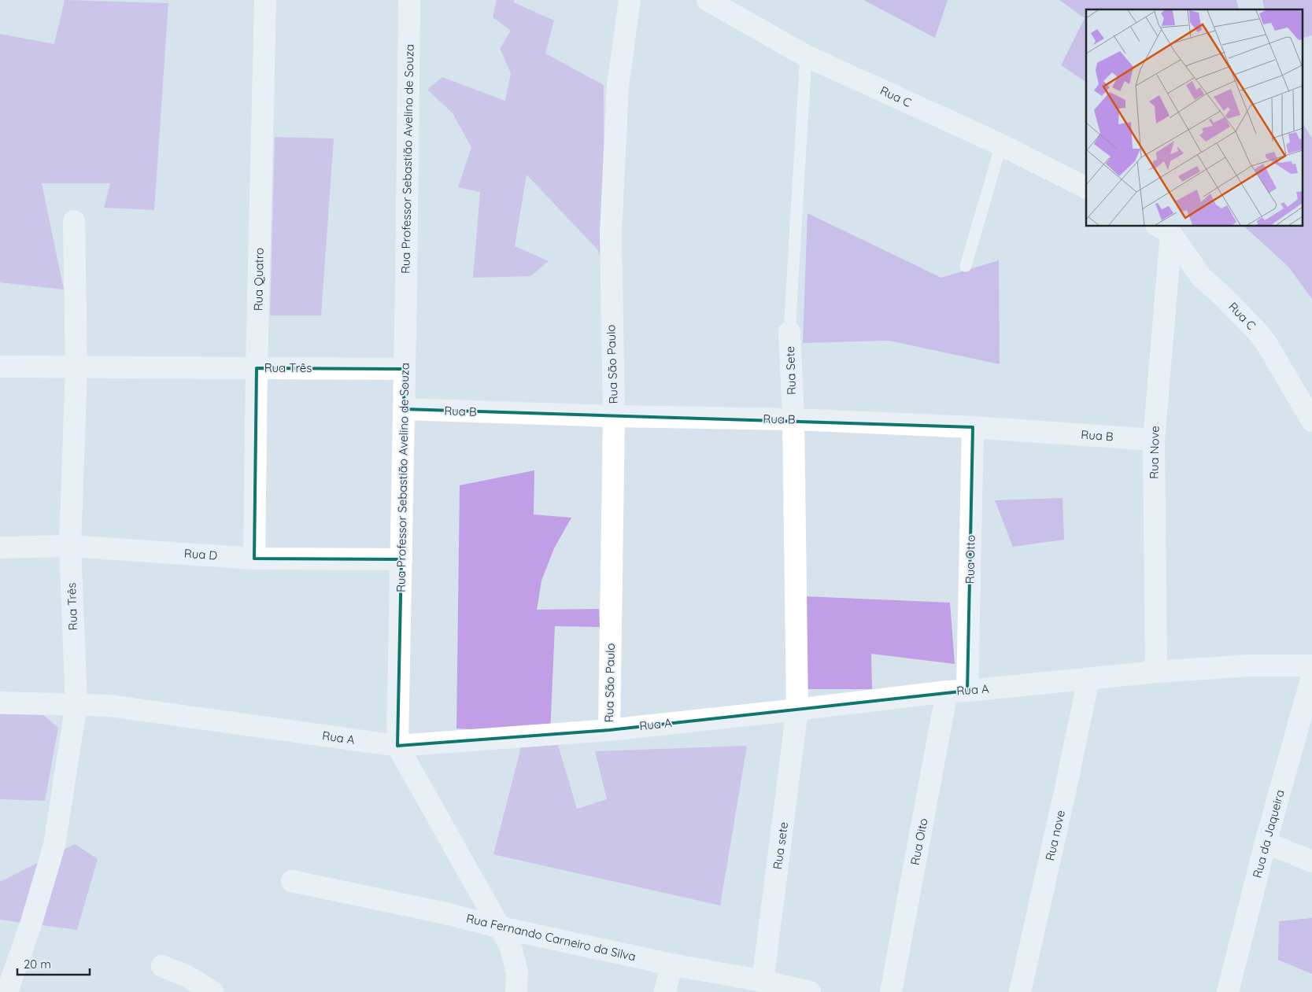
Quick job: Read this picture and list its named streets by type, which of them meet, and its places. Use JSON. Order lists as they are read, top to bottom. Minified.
{"streets":{"street":["Rua C","Rua Professor Sebastião Avelino de Souza","Rua Quatro","Rua São Paulo","Rua Três","Rua Sete","Rua B","Rua Nove","Rua D","Rua Otto","Rua A","Rua da Jaqueira","Rua nove","Rua Oito","Rua sete","Rua Fernando Carneiro da Silva"]},"crossings":[["Rua C","Rua Sete"],["Rua C","Rua Nove"],["Rua Professor Sebastião Avelino de Souza","Rua Três"],["Rua Professor Sebastião Avelino de Souza","Rua B"],["Rua Professor Sebastião Avelino de Souza","Rua D"],["Rua Professor Sebastião Avelino de Souza","Rua A"],["Rua Quatro","Rua Três"],["Rua Quatro","Rua D"],["Rua São Paulo","Rua B"],["Rua São Paulo","Rua A"],["Rua Três","Rua D"],["Rua Três","Rua A"],["Rua Sete","Rua B"],["Rua Sete","Rua A"],["Rua Sete","Rua sete"],["Rua B","Rua Nove"],["Rua B","Rua Otto"],["Rua Nove","Rua A"],["Rua Otto","Rua A"],["Rua Otto","Rua Oito"],["Rua A","Rua nove"],["Rua A","Rua Oito"],["Rua A","Rua sete"],["Rua sete","Rua Fernando Carneiro da Silva"]],"scale_bar":"20 m"}
